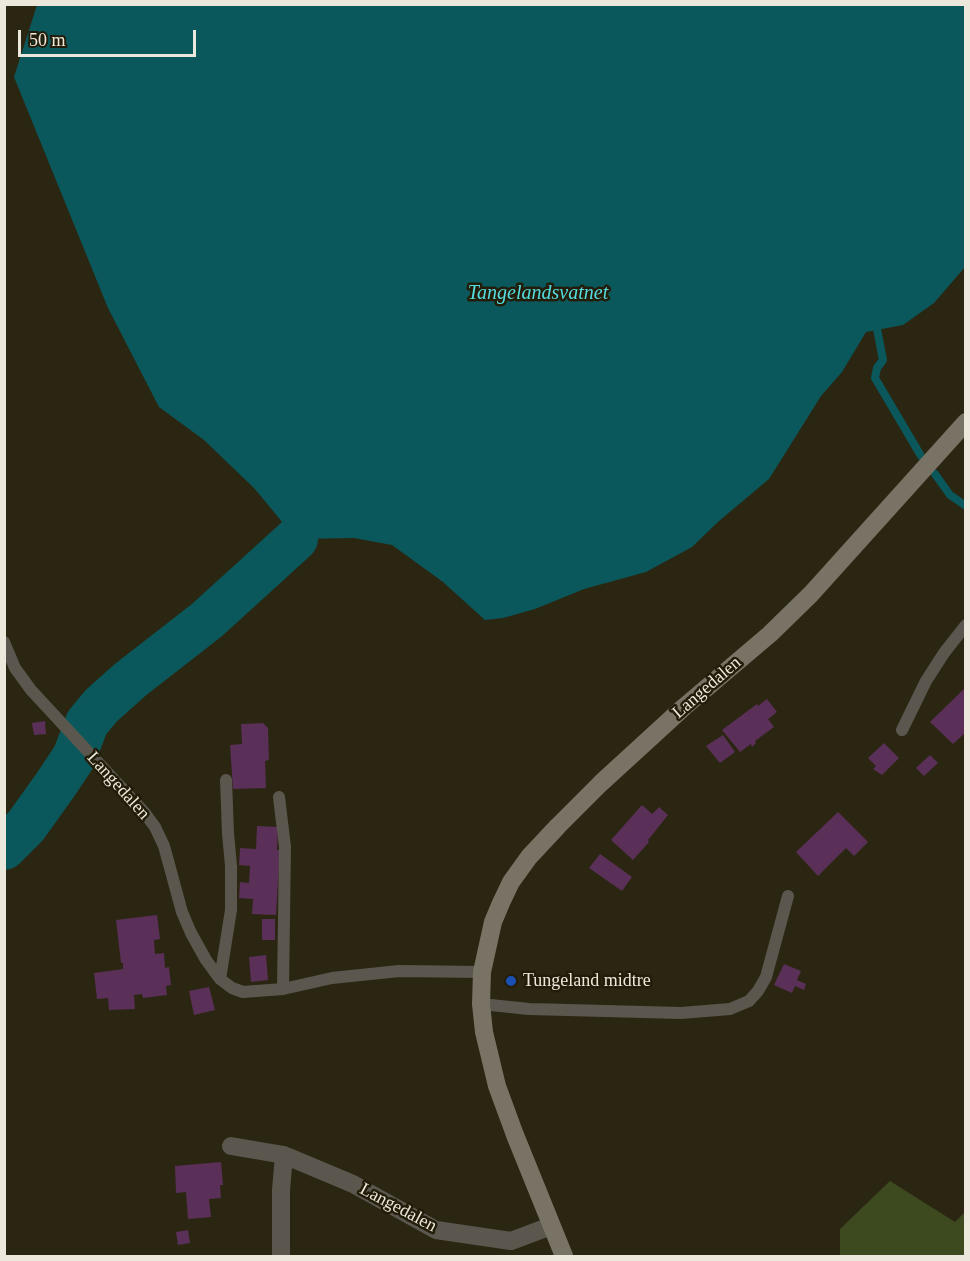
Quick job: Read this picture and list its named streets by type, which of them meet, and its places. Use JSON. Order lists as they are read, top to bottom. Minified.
{"streets":{"main road":["Langedalen"]},"water":["Tangelandsvatnet"],"places":["Tungeland midtre"],"scale_bar":"50 m"}
